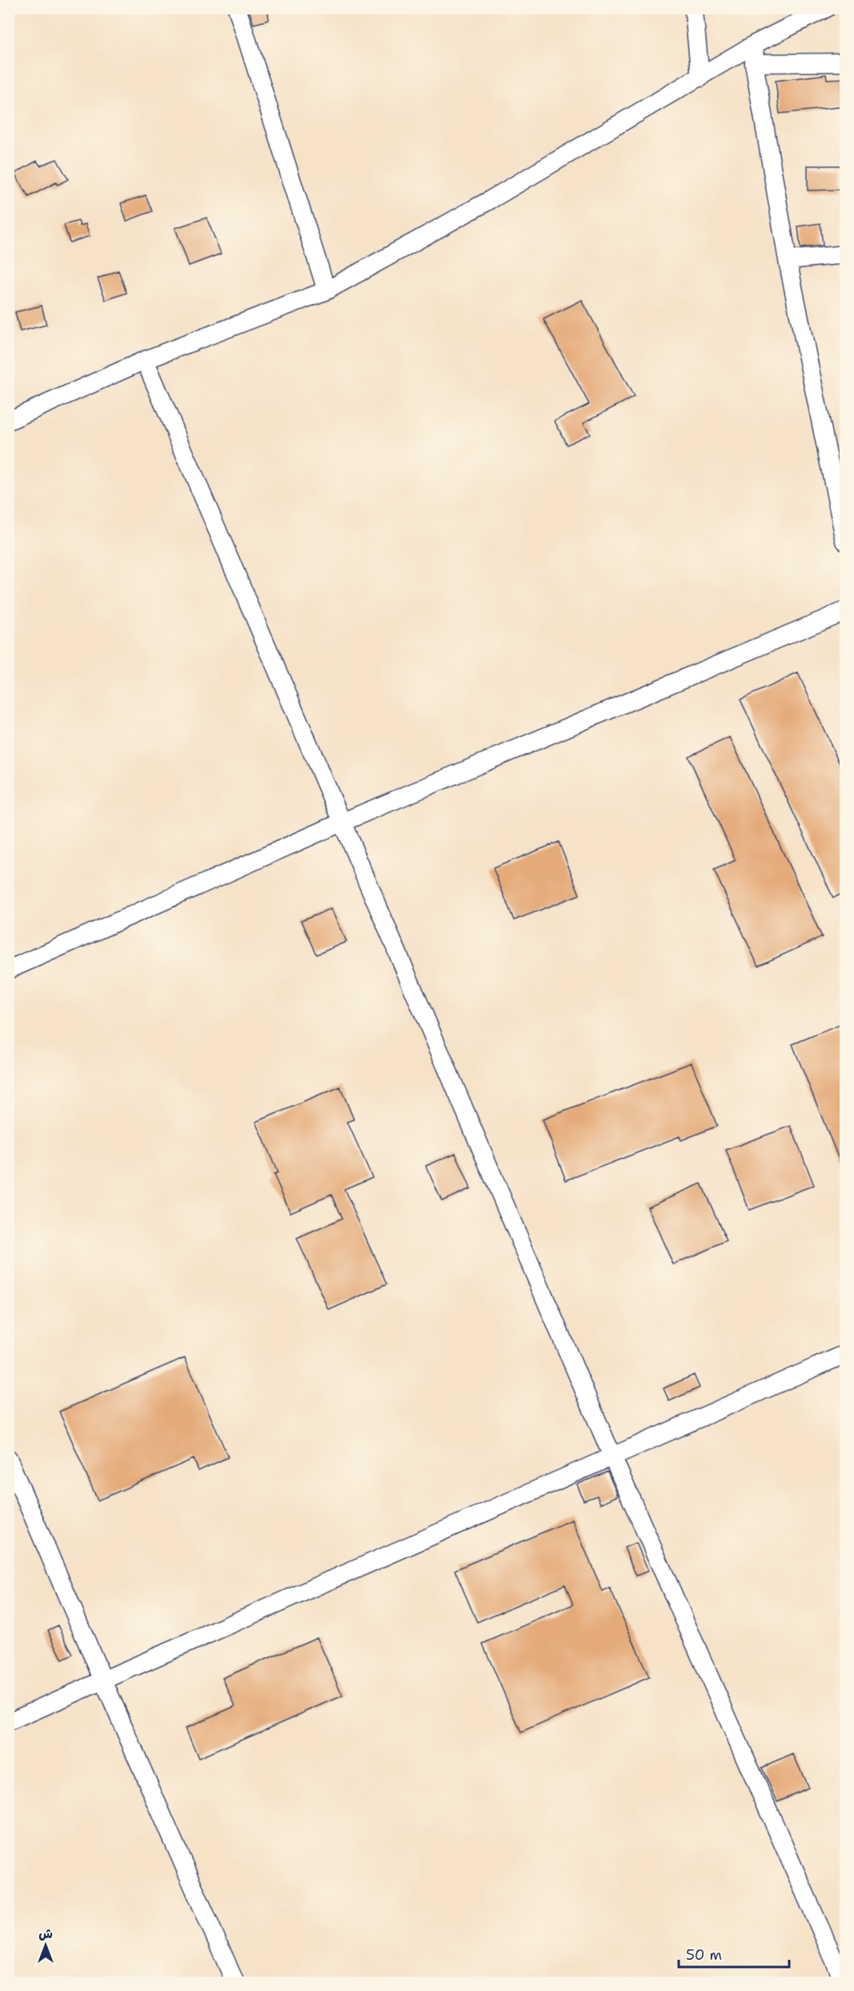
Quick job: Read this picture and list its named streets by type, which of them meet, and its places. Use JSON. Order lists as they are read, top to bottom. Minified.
{"scale_bar":"50 m","north":"top"}
